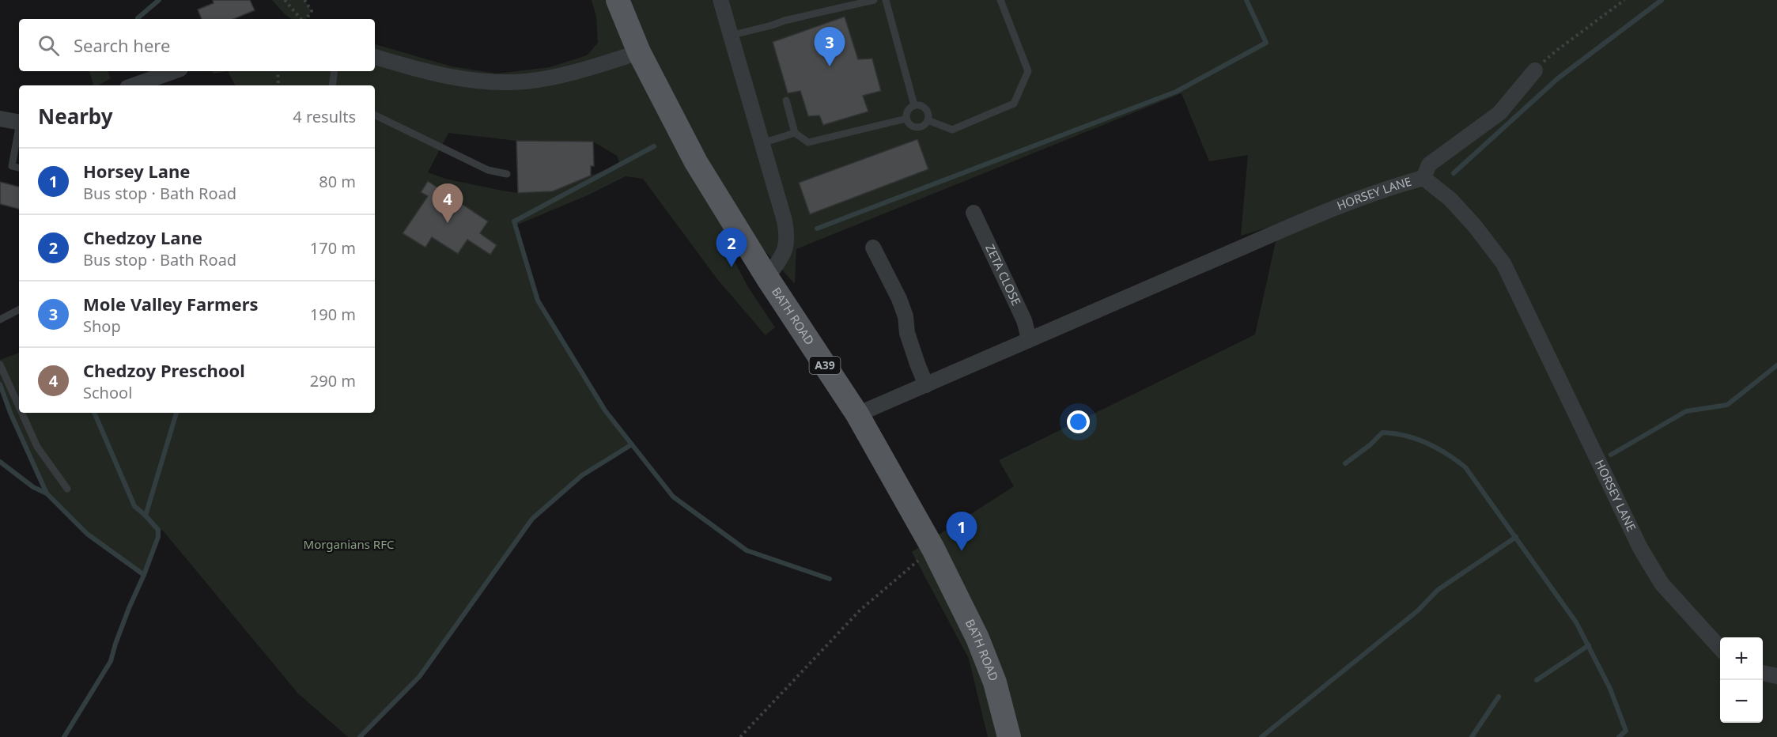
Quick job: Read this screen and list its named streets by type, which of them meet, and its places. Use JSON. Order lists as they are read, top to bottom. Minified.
{"streets":{"main road":["BATH ROAD","A39"],"street":["HORSEY LANE","ZETA CLOSE"]},"crossings":[["HORSEY LANE","ZETA CLOSE"],["HORSEY LANE","BATH ROAD"]],"parks":["Morganians RFC"],"page":{"search":"Search here","pins":["3","4","2","1"],"heading":["Nearby","4 results"],"list":[{"mark":"1","name":"Horsey Lane","note":"Bus stop · Bath Road","value":"80 m"},{"mark":"2","name":"Chedzoy Lane","note":"Bus stop · Bath Road","value":"170 m"},{"mark":"3","name":"Mole Valley Farmers","note":"Shop","value":"190 m"},{"mark":"4","name":"Chedzoy Preschool","note":"School","value":"290 m"}],"map_buttons":["+","−"]}}
